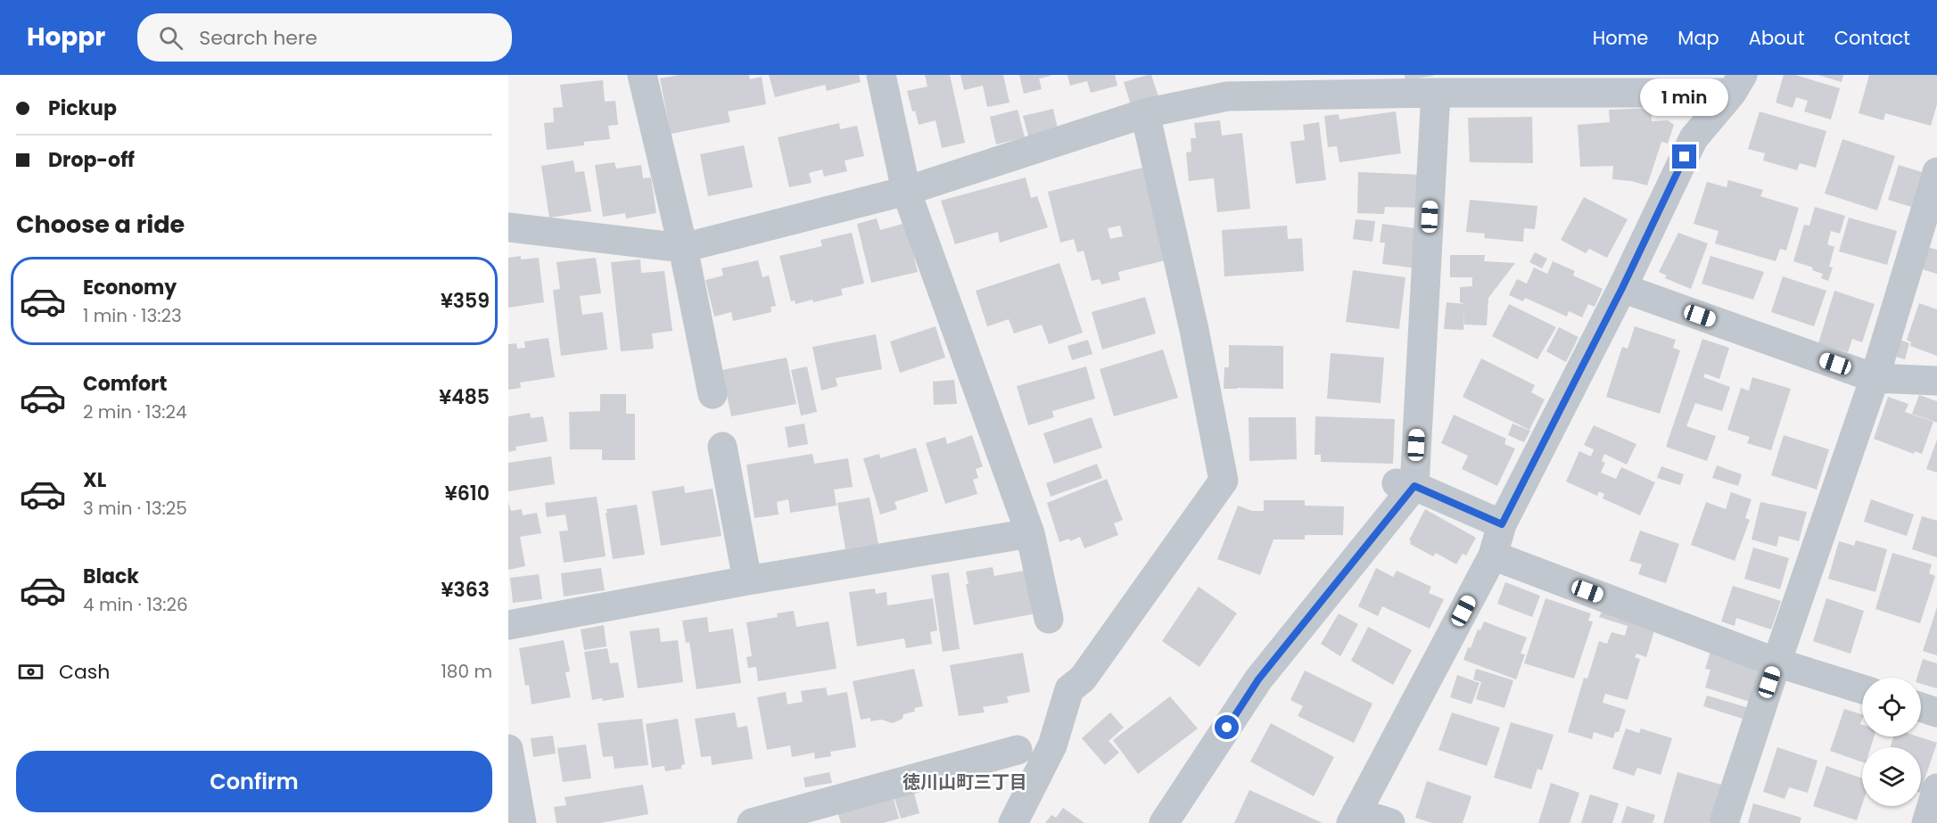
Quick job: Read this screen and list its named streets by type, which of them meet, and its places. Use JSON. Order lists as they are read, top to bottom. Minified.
{"districts":["徳川山町三丁目"],"page":{"header":"Hoppr","search":"Search here","nav":["Home","Map","About","Contact"],"banner":["Pickup","Drop-off"],"bubble":"1 min","heading":"Choose a ride","list":[{"name":"Economy","note":"1 min · 13:23","value":"¥359"},{"name":"Comfort","note":"2 min · 13:24","value":"¥485"},{"name":"XL","note":"3 min · 13:25","value":"¥610"},{"name":"Black","note":"4 min · 13:26","value":"¥363"}],"pay":["Cash","180 m"],"buttons":"Confirm"}}
